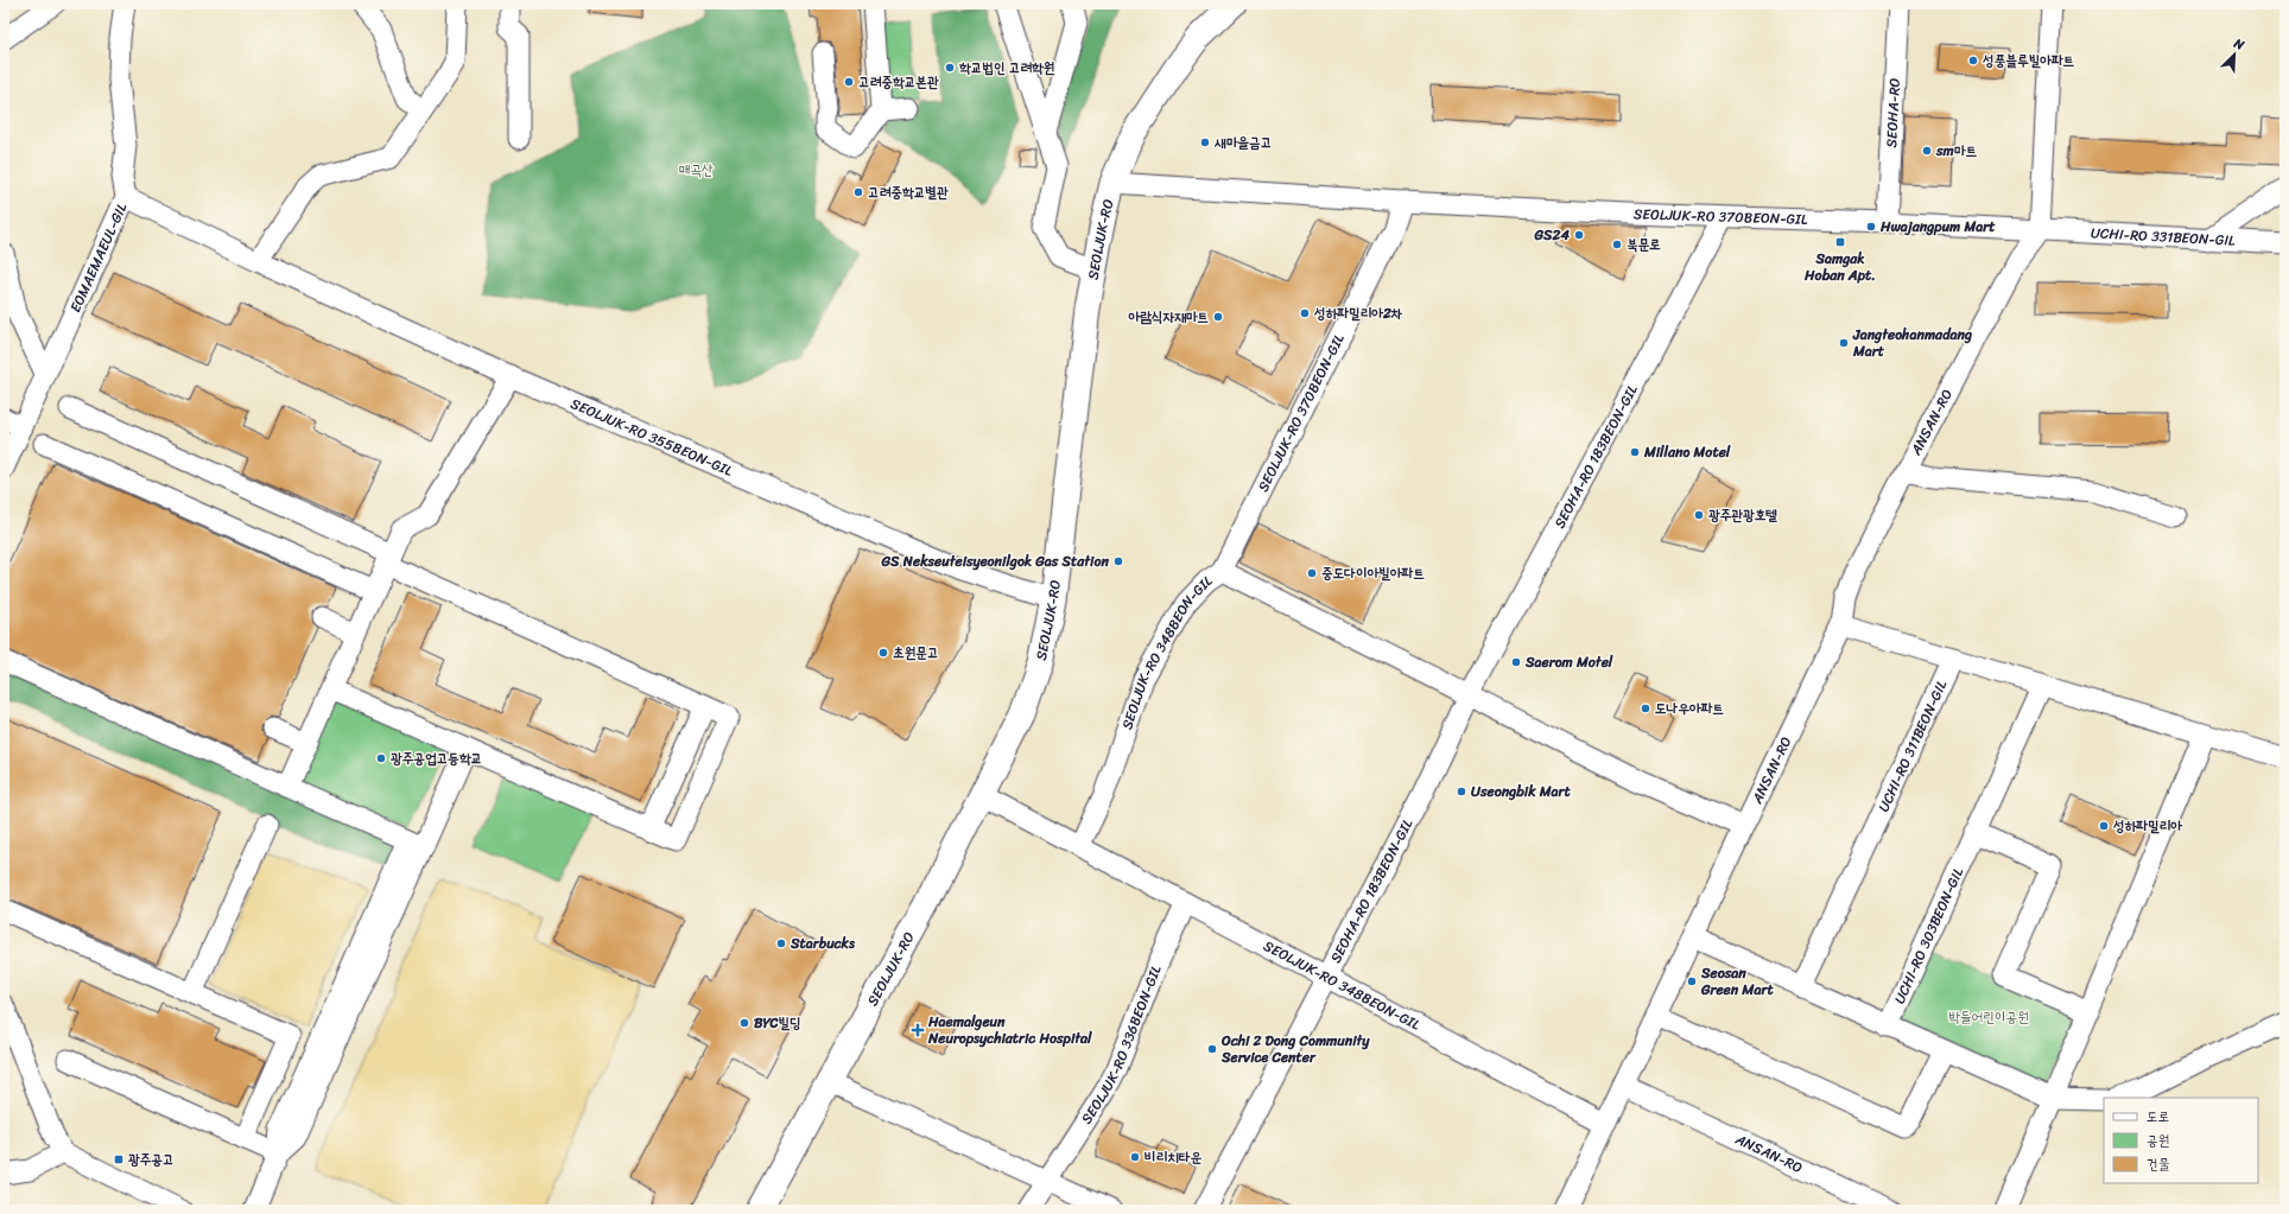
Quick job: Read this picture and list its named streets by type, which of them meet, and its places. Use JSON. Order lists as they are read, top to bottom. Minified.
{"streets":{"main road":["SEOLJUK-RO"],"street":["SEOHA-RO","SEOLJUK-RO 370BEON-GIL","UCHI-RO 331BEON-GIL","EOMAEMAEUL-GIL","ANSAN-RO","SEOLJUK-RO 355BEON-GIL","SEOHA-RO 183BEON-GIL","SEOLJUK-RO 348BEON-GIL","UCHI-RO 311BEON-GIL","UCHI-RO 303BEON-GIL","SEOLJUK-RO 336BEON-GIL"]},"crossings":[["SEOHA-RO","SEOLJUK-RO 370BEON-GIL"],["SEOLJUK-RO 370BEON-GIL","UCHI-RO 331BEON-GIL"],["SEOLJUK-RO 370BEON-GIL","SEOLJUK-RO"],["SEOLJUK-RO 370BEON-GIL","ANSAN-RO"],["SEOLJUK-RO 370BEON-GIL","SEOHA-RO 183BEON-GIL"],["SEOLJUK-RO 370BEON-GIL","SEOLJUK-RO 348BEON-GIL"],["UCHI-RO 331BEON-GIL","ANSAN-RO"],["SEOLJUK-RO","SEOLJUK-RO 355BEON-GIL"],["SEOLJUK-RO","SEOLJUK-RO 348BEON-GIL"],["EOMAEMAEUL-GIL","SEOLJUK-RO 355BEON-GIL"],["ANSAN-RO","SEOLJUK-RO 348BEON-GIL"],["SEOHA-RO 183BEON-GIL","SEOLJUK-RO 348BEON-GIL"],["SEOLJUK-RO 348BEON-GIL","SEOLJUK-RO 336BEON-GIL"]],"parks":["매곡산","박들어린이공원"],"places":{"other":["성풍블루빌아파트","학교법인 고려학원","고려중학교본관","새마을금고","sm마트","고려중학교별관","Hwajangpum Mart","GS24","북문로","성하파밀리아2차","아람식자재마트","Jangteohanmadang Mart","Millano Motel","광주관광호텔","GS Nekseuteisyeonilgok Gas Station","중도다이아빌아파트","초원문고","Saerom Motel","도나우아파트","광주공업고등학교","Useongbik Mart","성하파밀리아","Starbucks","Seosan Green Mart","BYC빌딩","Ochi 2 Dong Community Service Center","비리치타운"],"transit":["Samgak Hoban Apt.","광주공고"],"health":["Haemalgeun Neuropsychiatric Hospital"]},"legend":["도로","공원","건물"],"north":"top right"}
